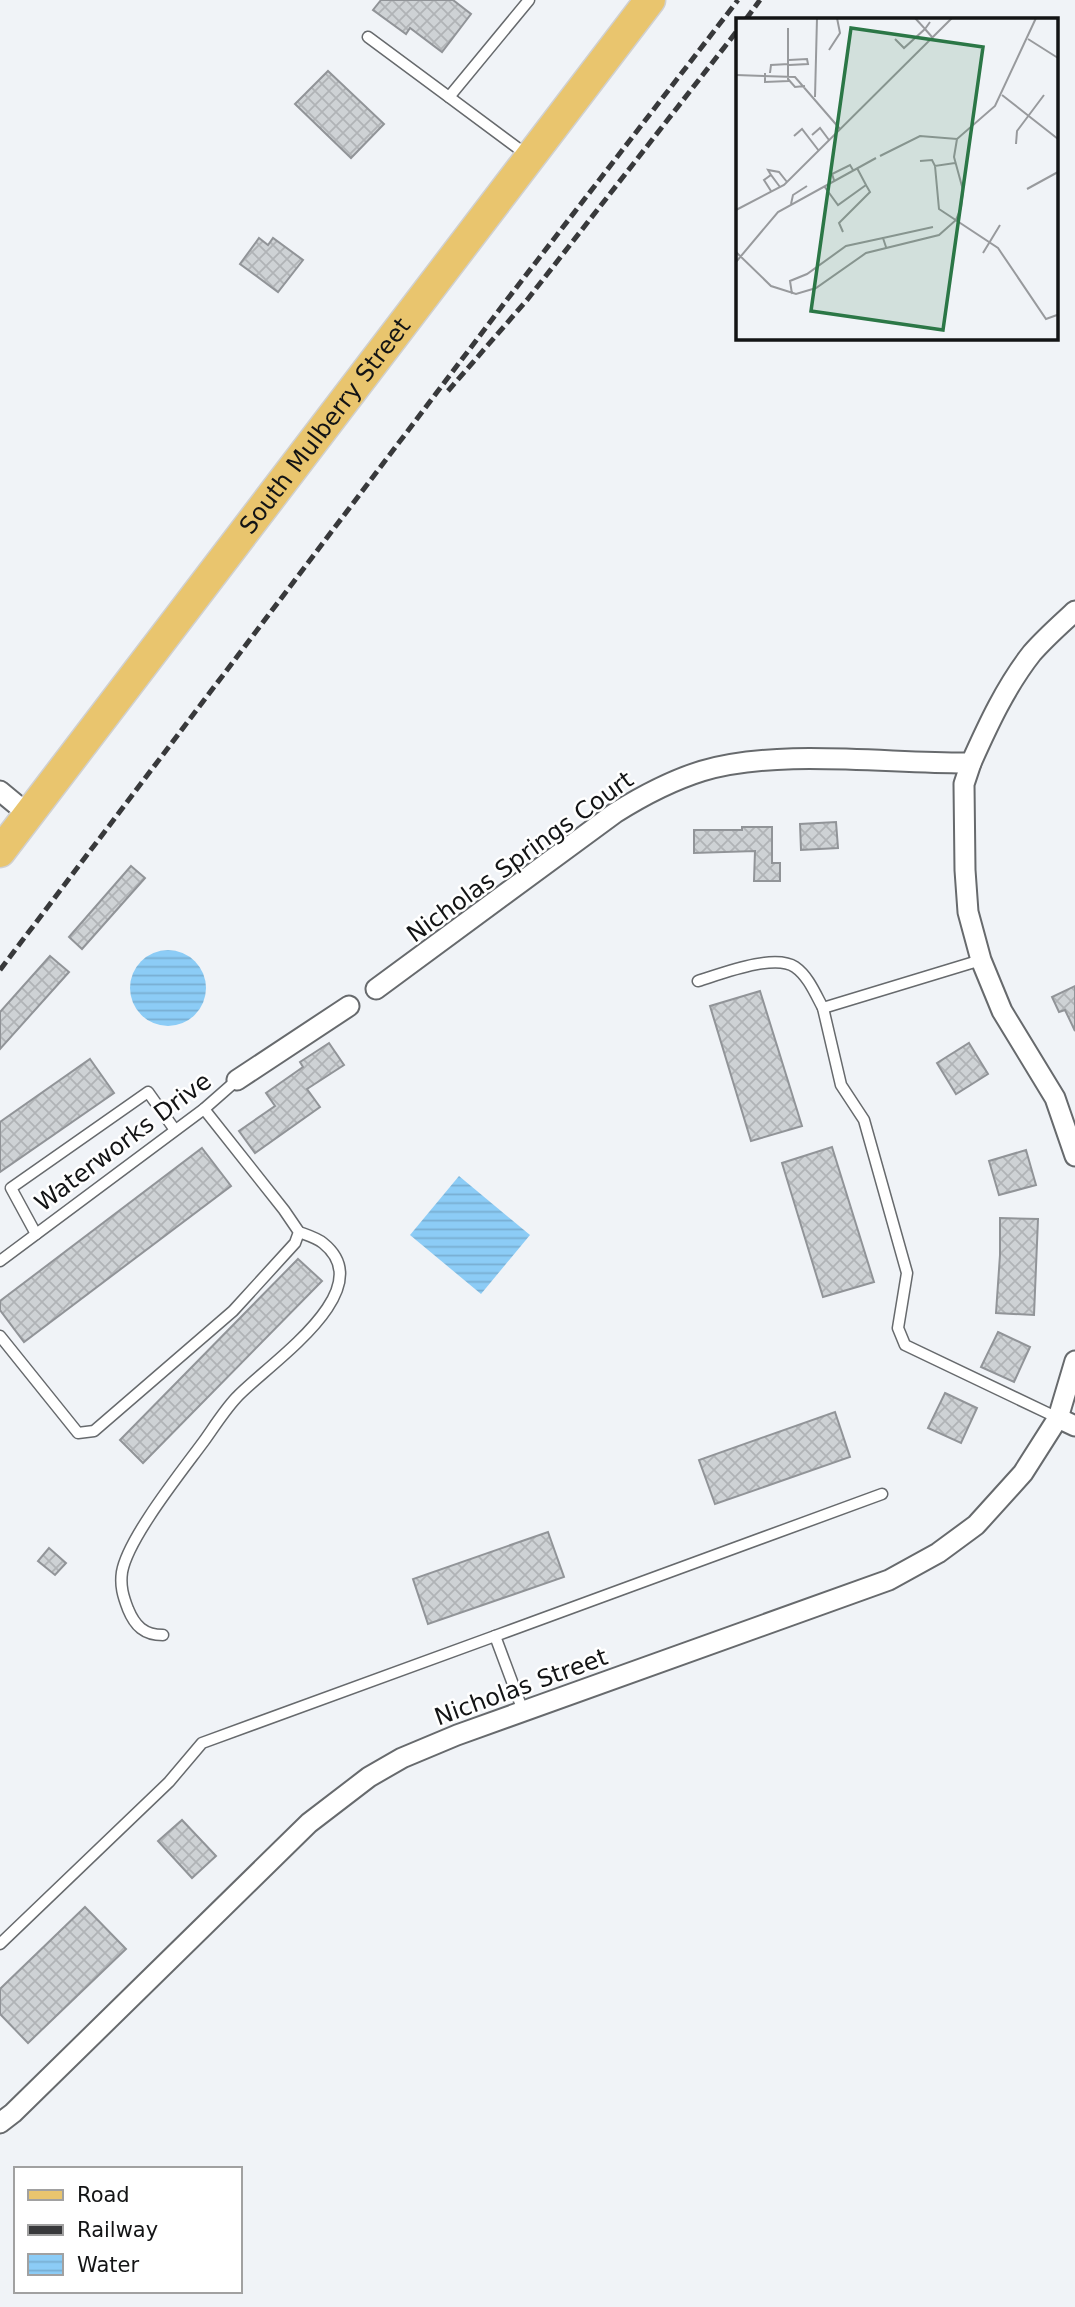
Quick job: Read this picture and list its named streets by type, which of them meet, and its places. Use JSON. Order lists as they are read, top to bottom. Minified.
{"streets":{"main road":["South Mulberry Street"],"street":["Nicholas Springs Court","Nicholas Street"],"lane":["Waterworks Drive"]},"legend":["Road","Railway","Water"]}
